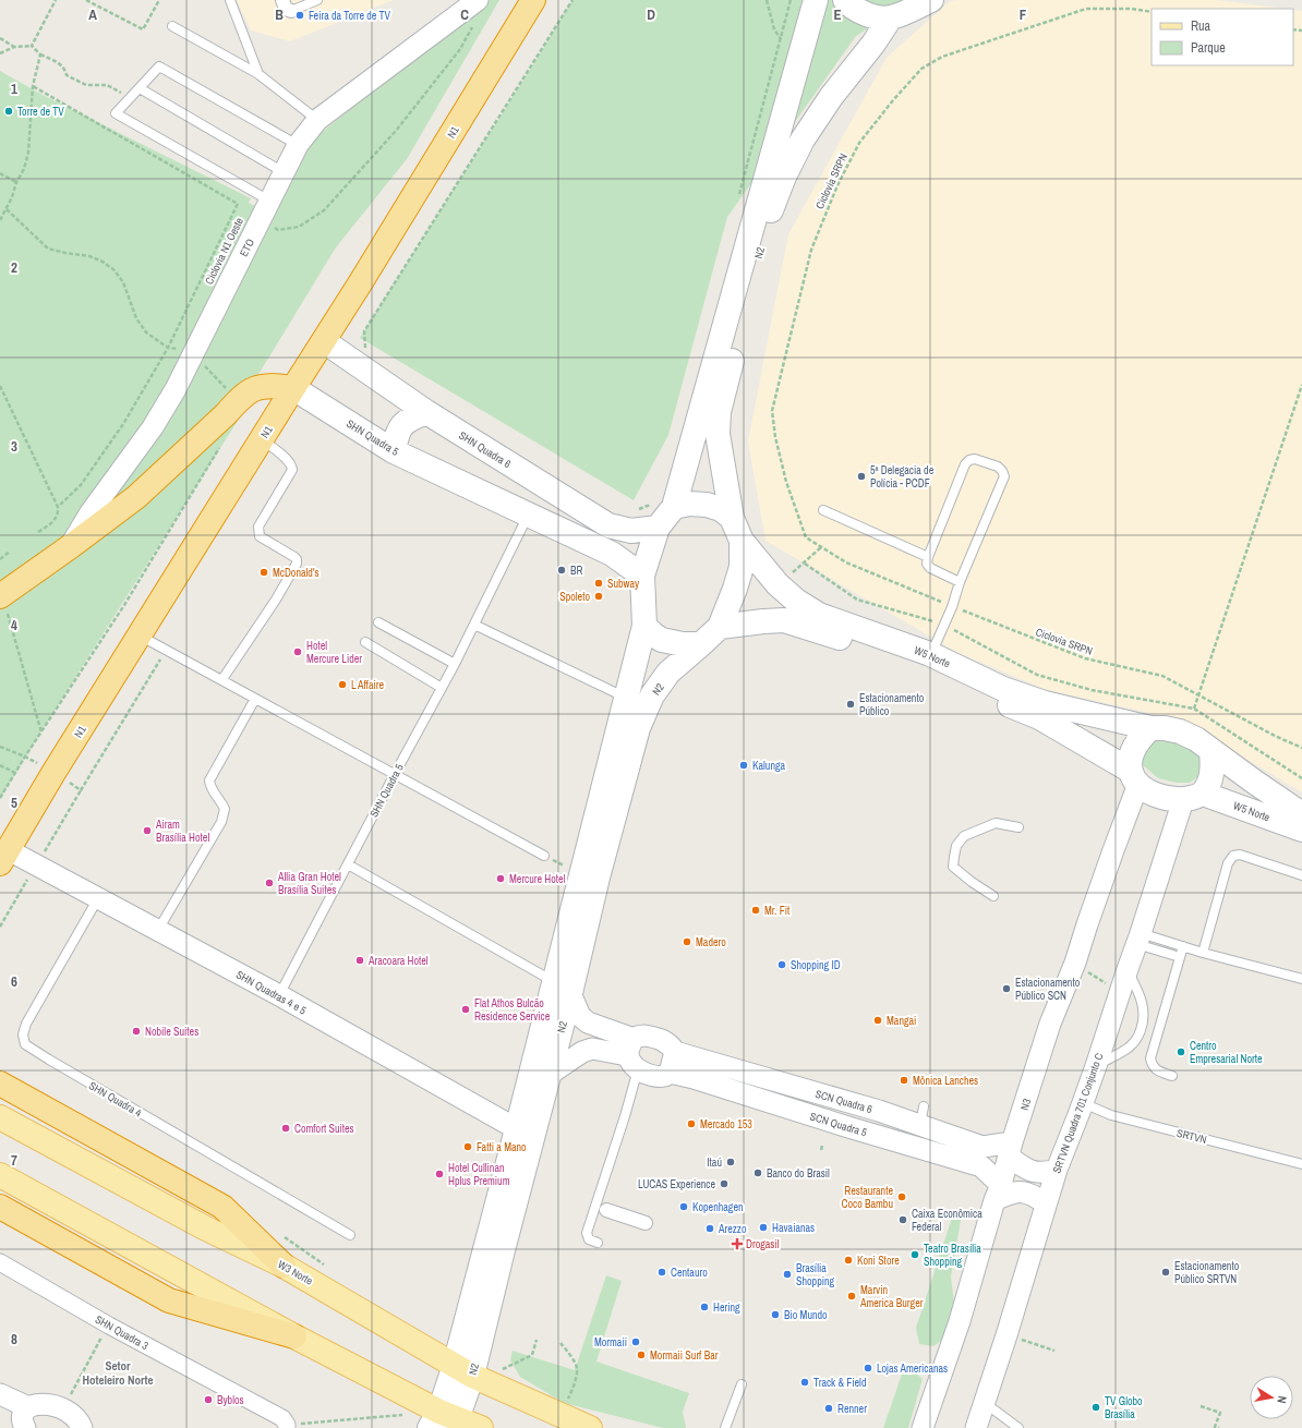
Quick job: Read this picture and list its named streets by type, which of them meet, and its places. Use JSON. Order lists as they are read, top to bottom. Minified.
{"streets":{"highway":["N1"],"main road":["N2","SHN Quadra 5","SHN Quadra 6","W5 Norte","W3 Norte"],"street":["ETO","SHN Quadras 4 e 5","SCN Quadra 6","N3","SRTVN Quadra 701 Conjunto C","SCN Quadra 5","SHN Quadra 3"],"lane":["SHN Quadra 4","SRTVN"],"path":["Ciclovia SRPN","Ciclovia N1 Oeste"]},"crossings":[["N1","SHN Quadra 5"],["N1","SHN Quadra 6"],["N1","SHN Quadras 4 e 5"],["ETO","Ciclovia N1 Oeste"],["N2","SHN Quadra 5"],["N2","SHN Quadra 6"],["N2","W5 Norte"],["N2","SHN Quadras 4 e 5"],["N2","W3 Norte"],["SHN Quadra 5","SHN Quadra 6"],["SHN Quadra 5","W5 Norte"],["SHN Quadra 5","SHN Quadras 4 e 5"],["SHN Quadra 6","W5 Norte"],["W5 Norte","N3"],["W5 Norte","SRTVN Quadra 701 Conjunto C"],["SHN Quadras 4 e 5","SHN Quadra 4"],["SCN Quadra 6","N3"],["SCN Quadra 6","SCN Quadra 5"],["N3","SRTVN Quadra 701 Conjunto C"],["N3","SCN Quadra 5"],["SRTVN Quadra 701 Conjunto C","SRTVN"]],"districts":["Setor Hoteleiro Norte"],"places":{"other":["Feira da Torre de TV","Torre de TV","5ª Delegacia de Polícia - PCDF","BR","McDonald's","Subway","Spoleto","Hotel Mercure Lider","L Affaire","Estacionamento Público","Kalunga","Airam Brasília Hotel","Mercure Hotel","Allia Gran Hotel Brasília Suites","Mr. Fit","Madero","Aracoara Hotel","Shopping ID","Estacionamento Público SCN","Flat Athos Bulcão Residence Service","Mangai","Nobile Suítes","Centro Empresarial Norte","Mônica Lanches","Mercado 153","Comfort Suites","Fatti a Mano","Itaú","Banco do Brasil","Hotel Cullinan Hplus Premium","LUCAS Experience","Restaurante Coco Bambu","Kopenhagen","Caixa Econômica Federal","Havaianas","Arezzo","Teatro Brasília Shopping","Koni Store","Centauro","Estacionamento Público SRTVN","Brasília Shopping","Marvin America Burger","Hering","Bio Mundo","Mormaii","Mormaii Surf Bar","Lojas Americanas","Track & Field","Byblos","TV Globo Brasília","Renner"],"health":["Drogasil"]},"legend":["Rua","Parque"],"north":"right","grid":{"columns":["A","B","C","D","E","F"],"rows":["1","2","3","4","5","6","7","8"]}}
